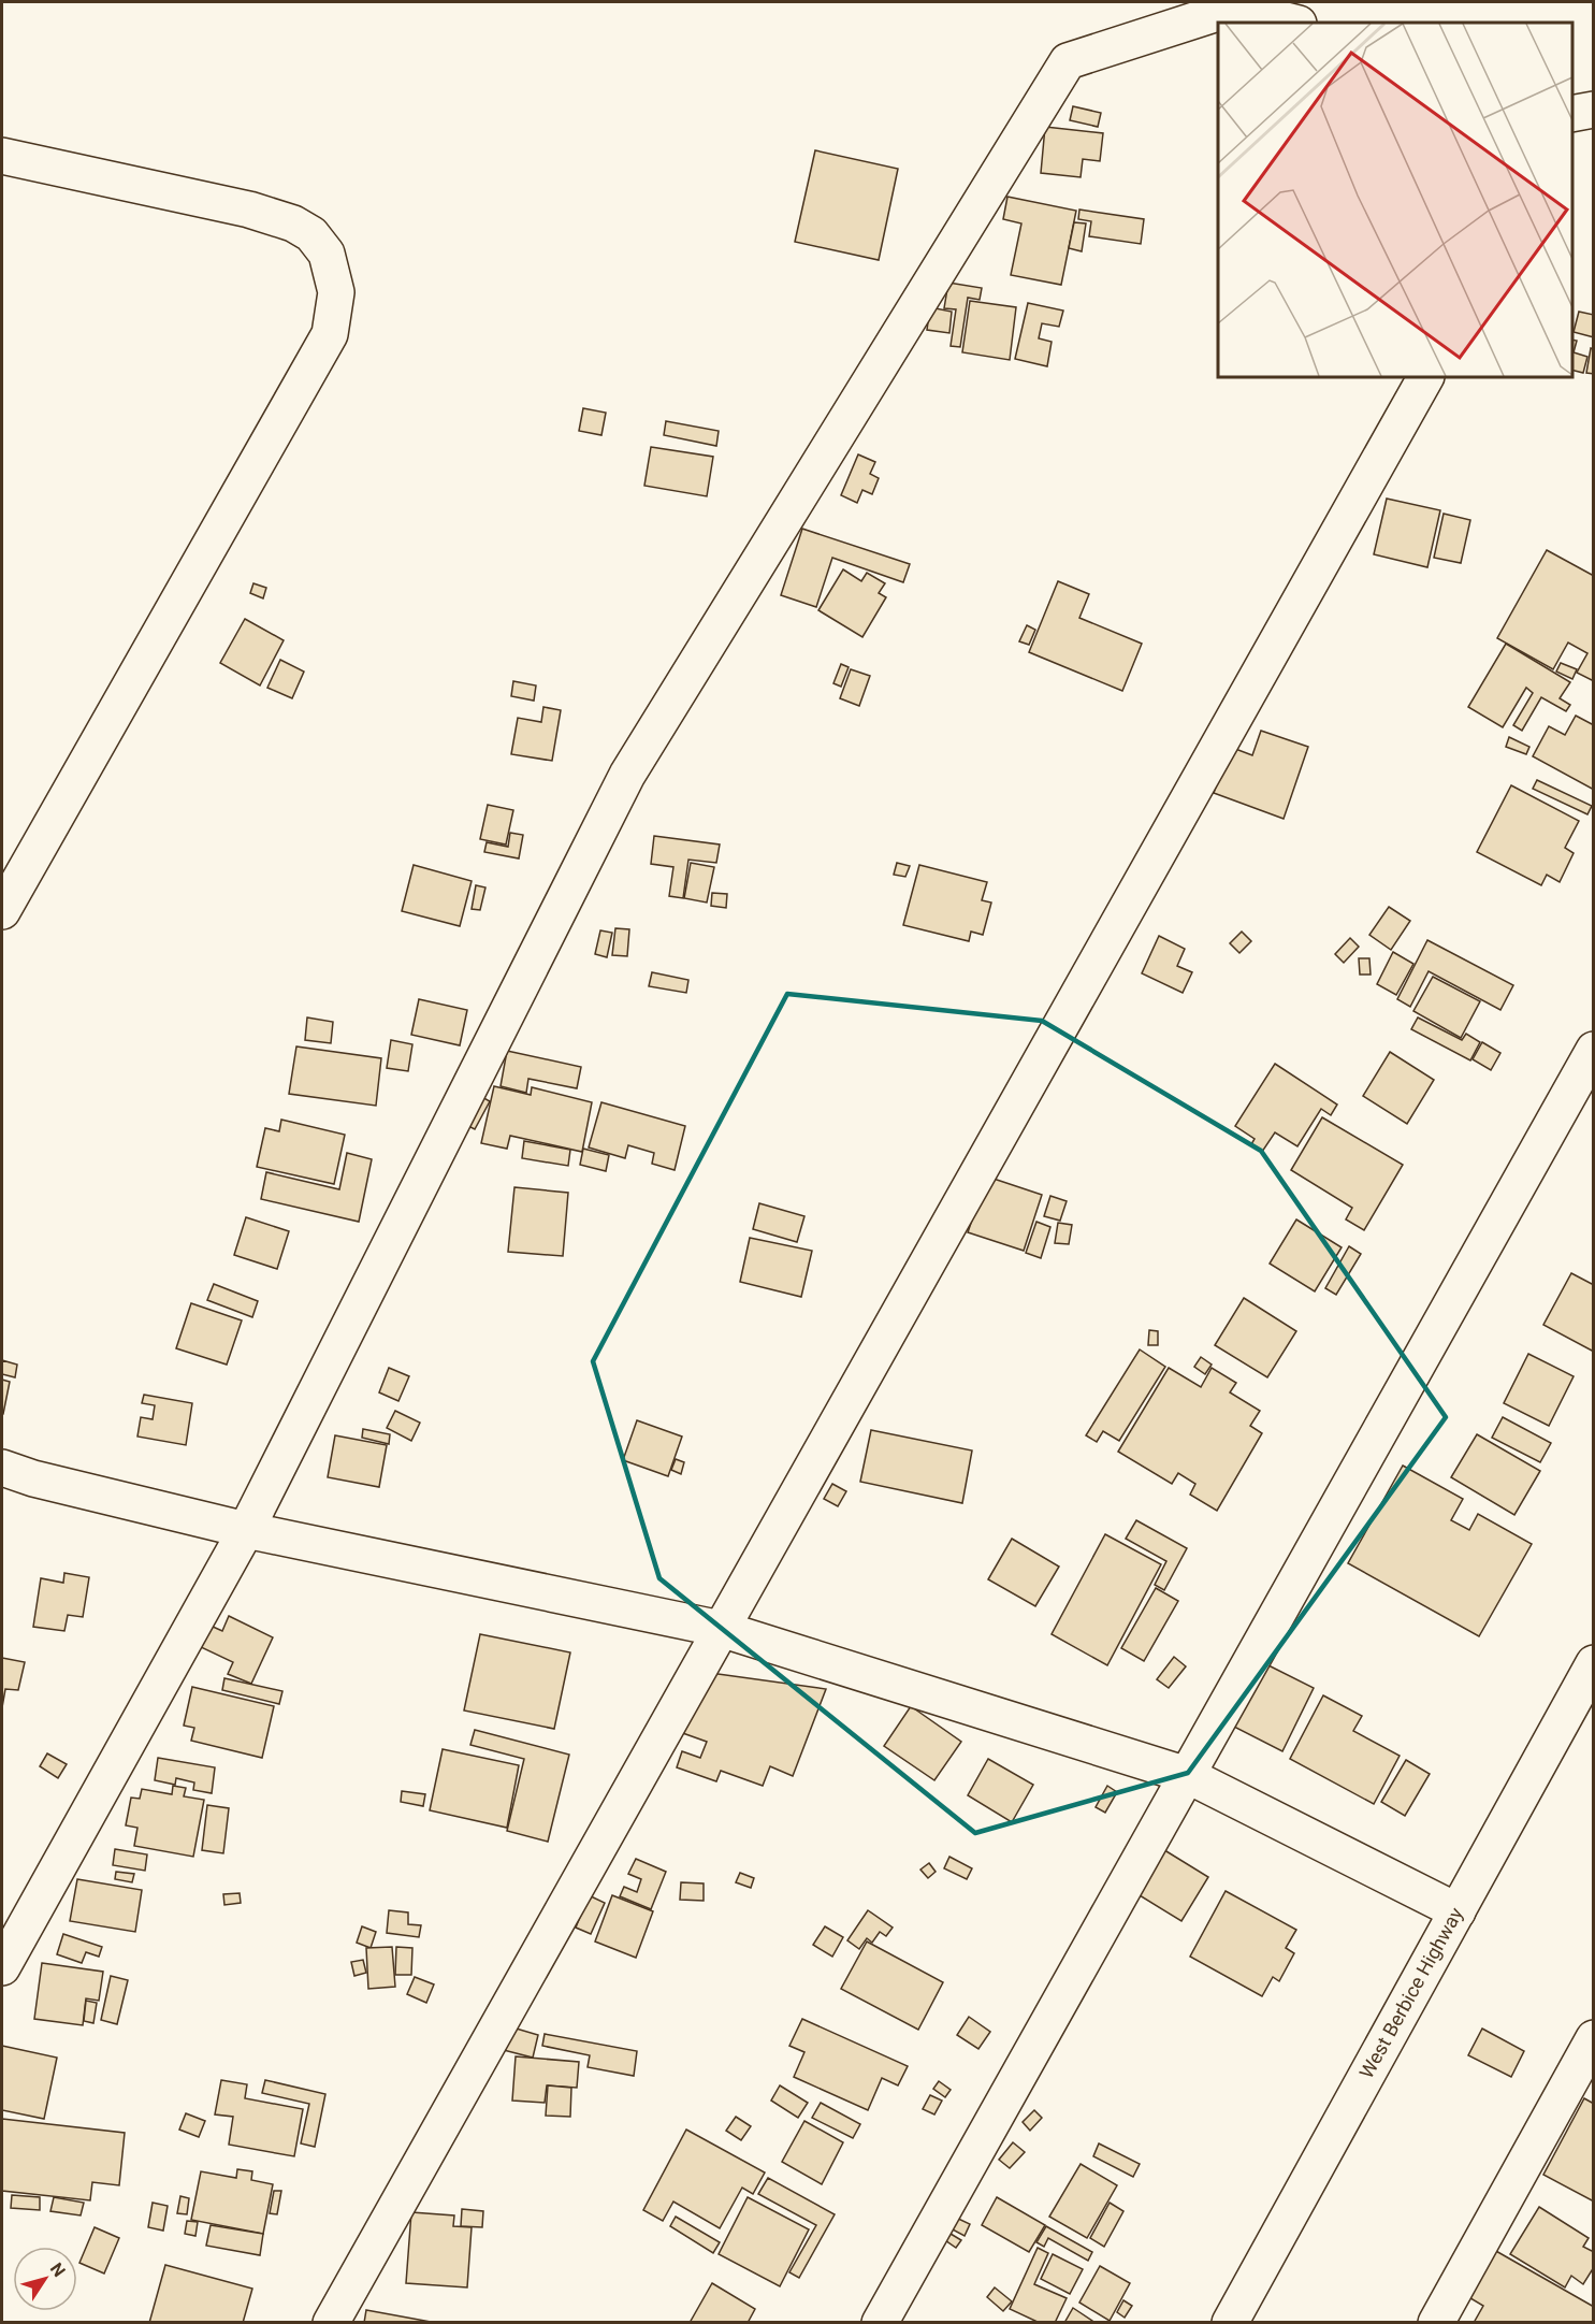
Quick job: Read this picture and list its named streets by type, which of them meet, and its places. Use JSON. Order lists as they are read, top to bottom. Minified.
{"streets":{"street":["West Berbice Highway"]},"north":"top right"}
